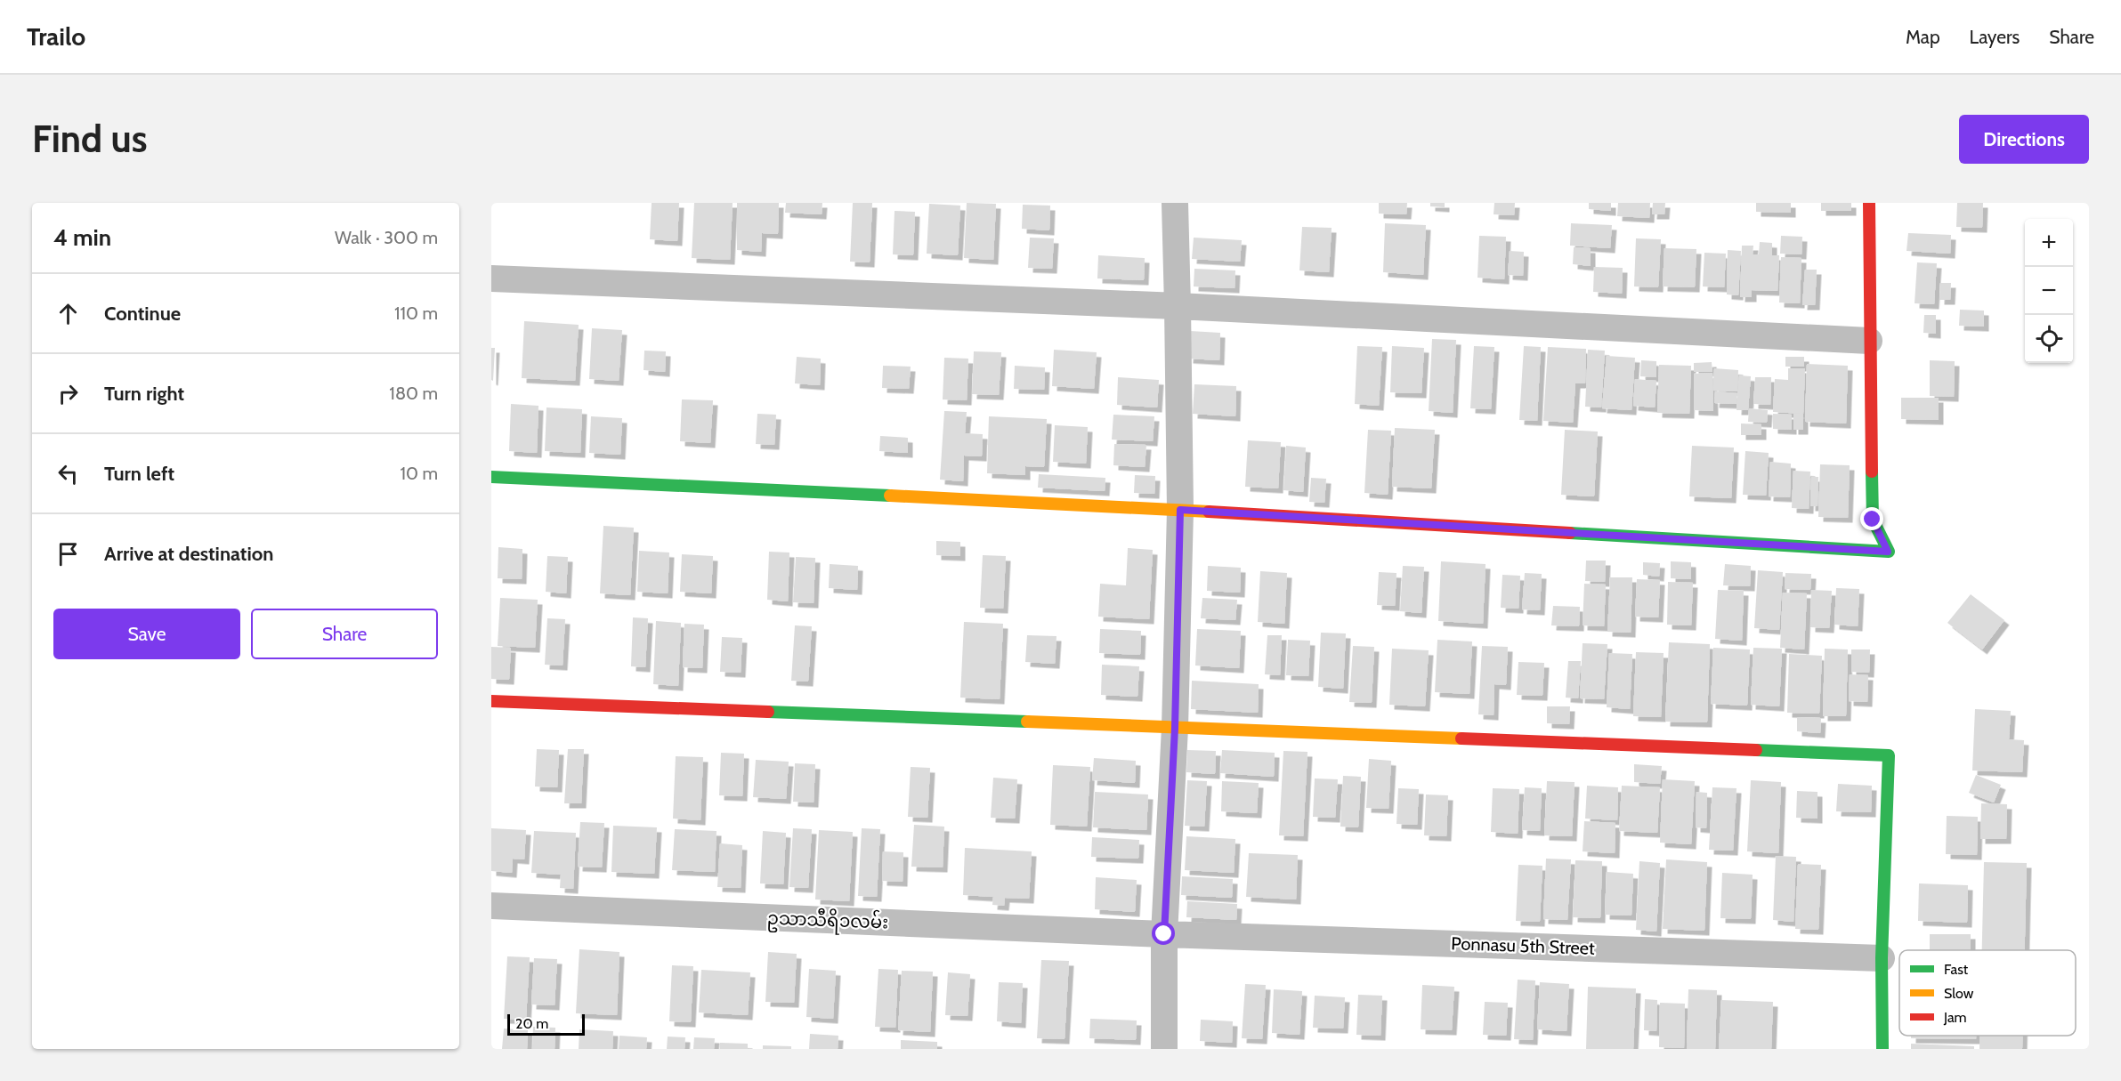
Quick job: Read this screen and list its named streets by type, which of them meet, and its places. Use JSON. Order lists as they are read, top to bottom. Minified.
{"streets":{"street":["ဥသာသီရိ၁လမ်း","Ponnasu 5th Street"]},"crossings":[["ဥသာသီရိ၁လမ်း","Ponnasu 5th Street"]],"legend":["Fast","Slow","Jam"],"scale_bar":"20 m","page":{"header":"Trailo","nav":["Map","Layers","Share"],"buttons":["Directions",["Save","Share"]],"title":"Find us","heading":["4 min","Walk · 300 m"],"map_buttons":["+","−"],"list":[["Continue","110 m"],["Turn right","180 m"],["Turn left","10 m"],"Arrive at destination"],"scale":"20 m"}}
